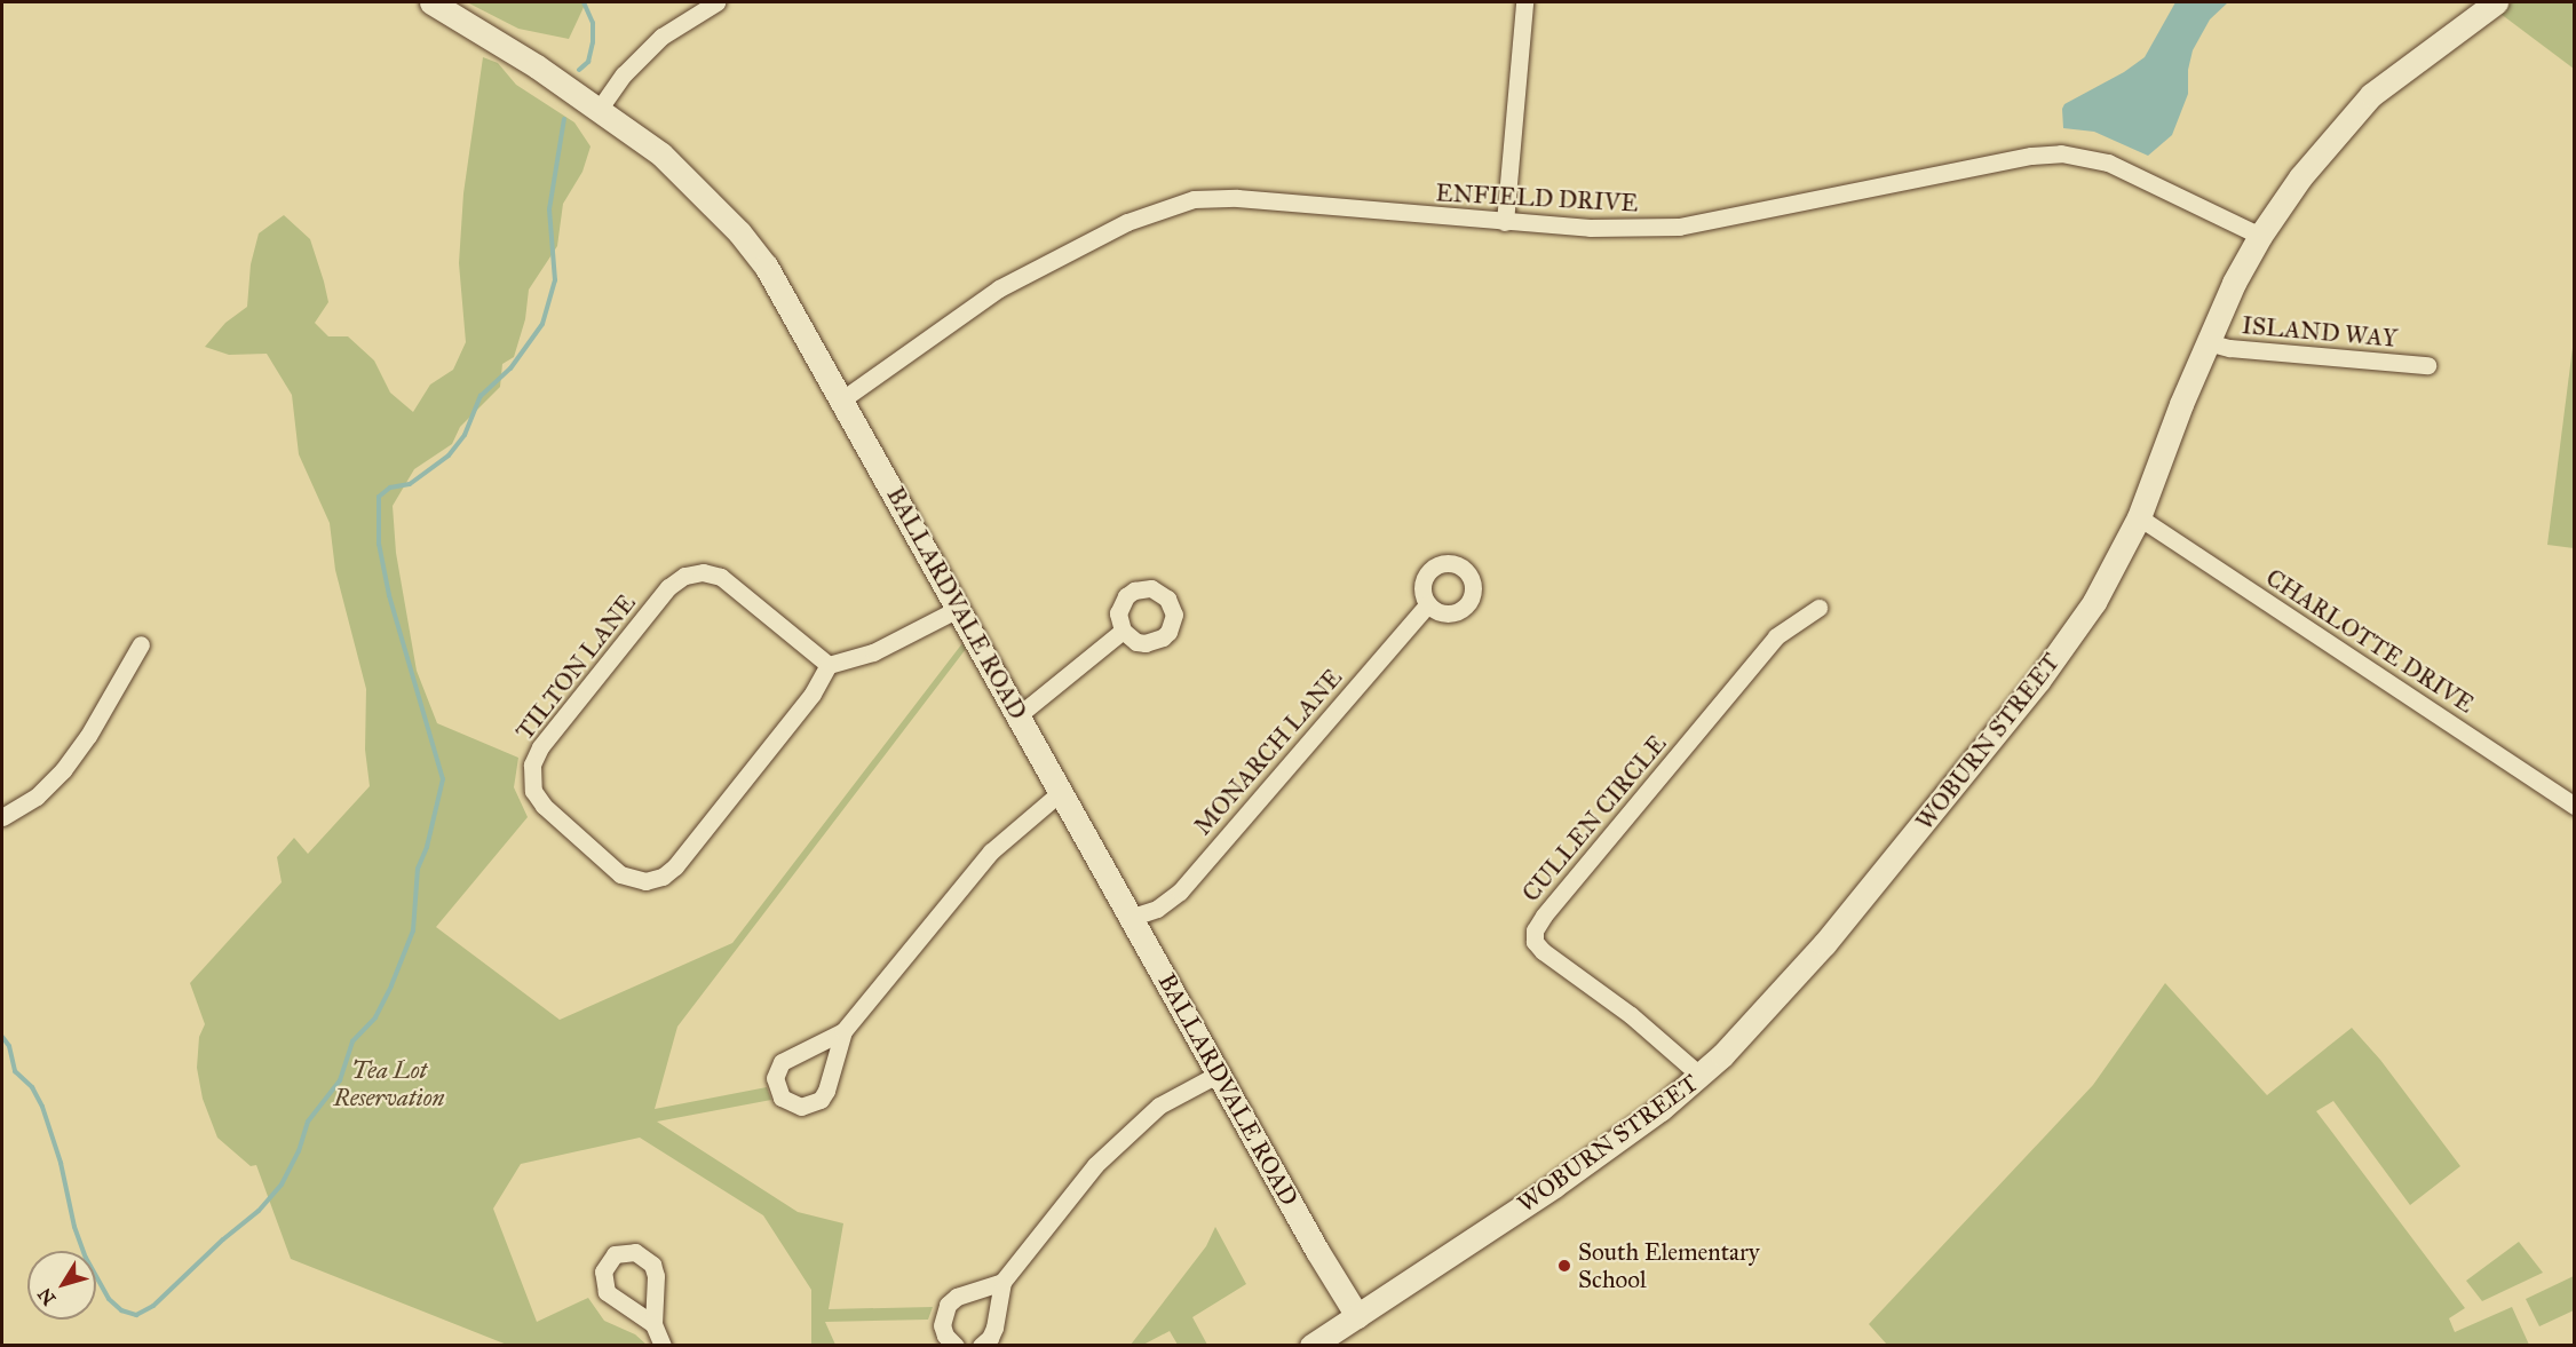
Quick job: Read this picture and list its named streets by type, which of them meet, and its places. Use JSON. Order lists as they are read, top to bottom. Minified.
{"streets":{"street":["ENFIELD DRIVE","ISLAND WAY","BALLARDVALE ROAD","CHARLOTTE DRIVE","TILTON LANE","WOBURN STREET","MONARCH LANE","CULLEN CIRCLE"]},"crossings":[["ENFIELD DRIVE","BALLARDVALE ROAD"],["ENFIELD DRIVE","WOBURN STREET"],["ISLAND WAY","WOBURN STREET"],["BALLARDVALE ROAD","WOBURN STREET"],["BALLARDVALE ROAD","MONARCH LANE"],["CHARLOTTE DRIVE","WOBURN STREET"],["WOBURN STREET","CULLEN CIRCLE"]],"parks":["Tea Lot Reservation"],"places":["South Elementary School"],"north":"bottom left"}
